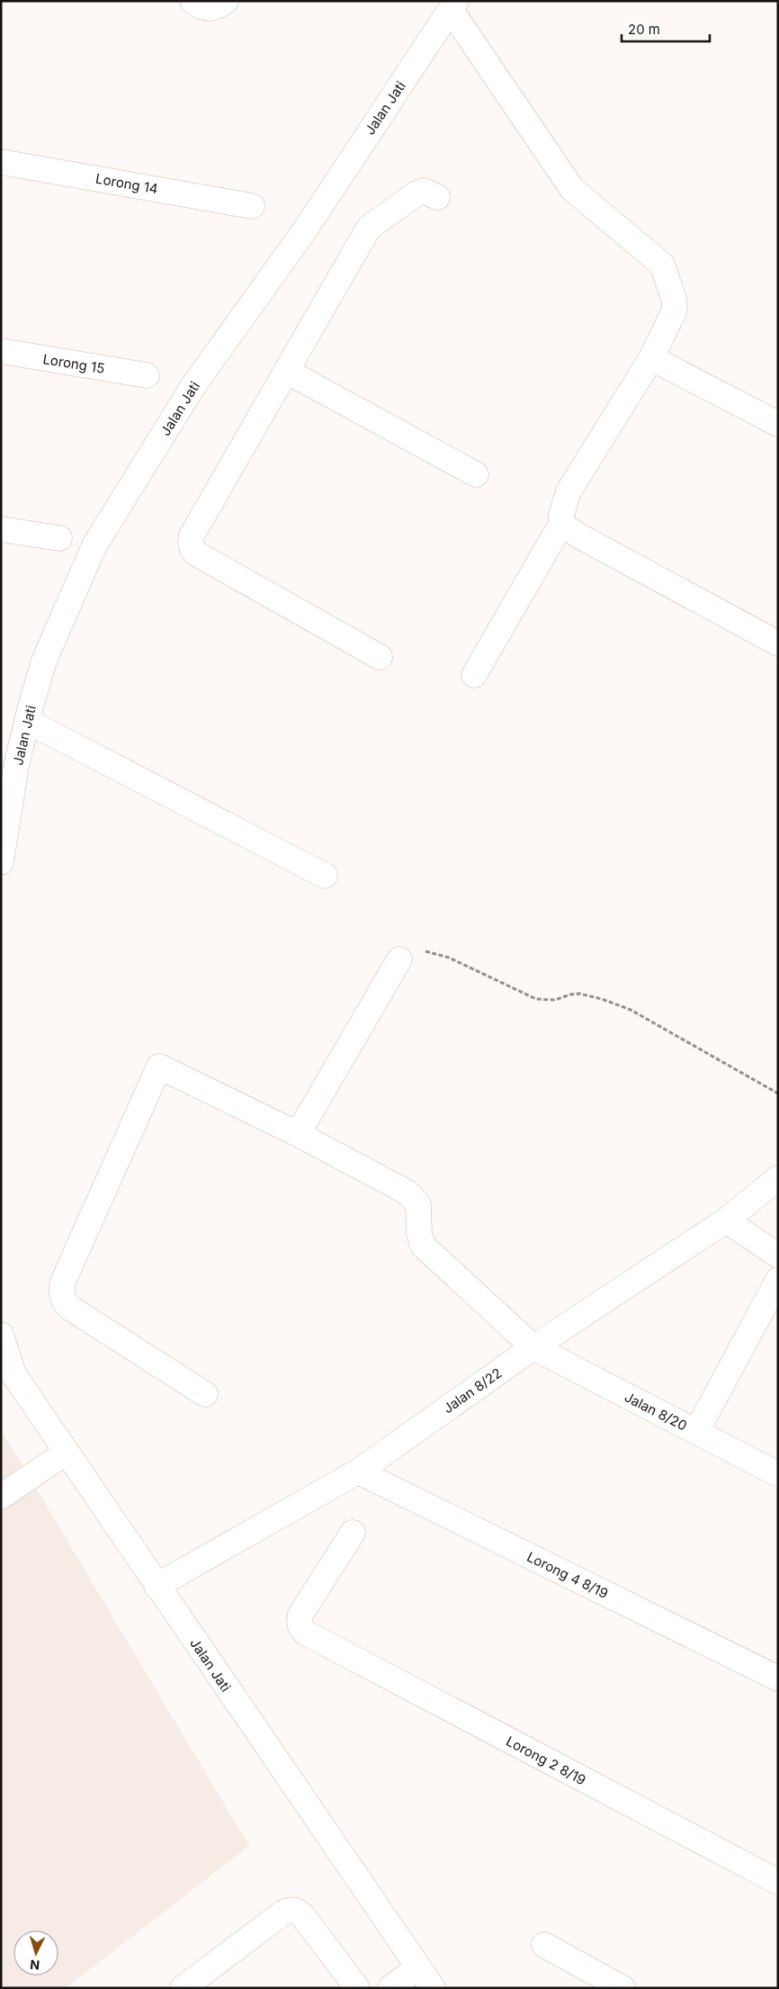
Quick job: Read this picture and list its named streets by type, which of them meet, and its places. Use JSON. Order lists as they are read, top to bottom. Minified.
{"streets":{"street":["Jalan Jati","Lorong 14","Lorong 15","Jalan 8/22","Jalan 8/20","Lorong 4 8/19","Lorong 2 8/19"]},"crossings":[["Jalan Jati","Jalan 8/22"],["Jalan 8/22","Jalan 8/20"],["Jalan 8/22","Lorong 4 8/19"]],"scale_bar":"20 m","north":"bottom"}
